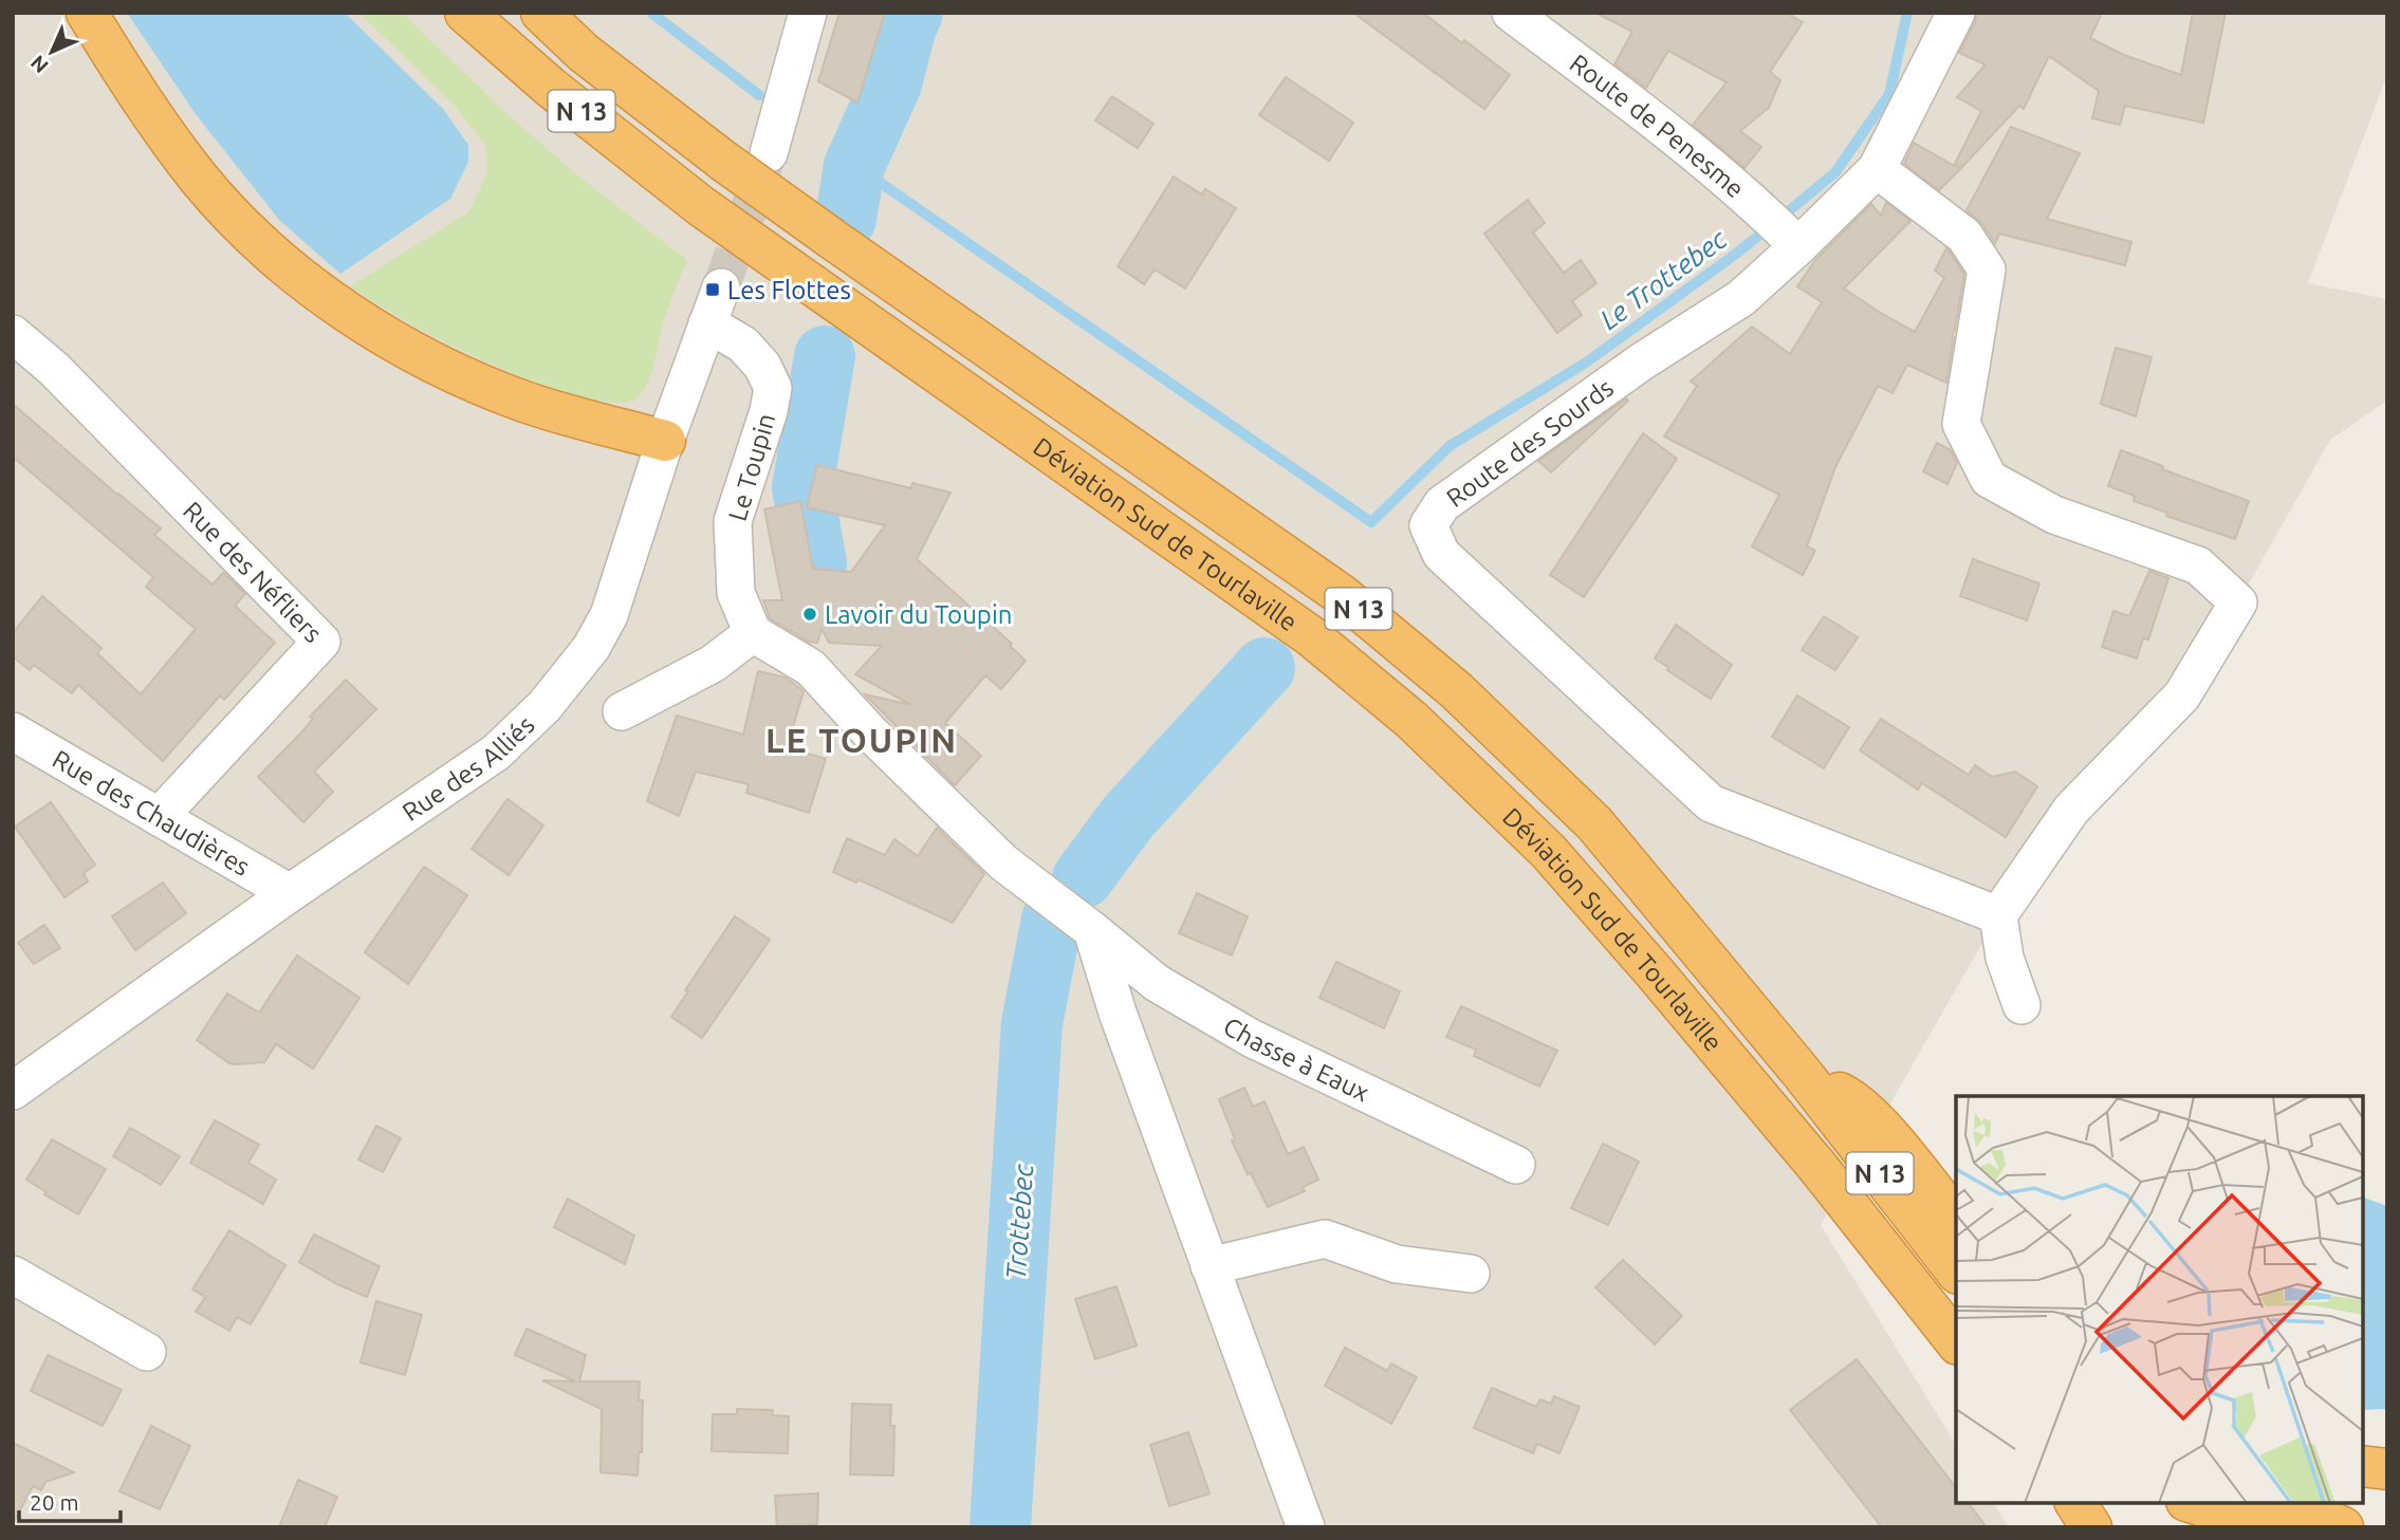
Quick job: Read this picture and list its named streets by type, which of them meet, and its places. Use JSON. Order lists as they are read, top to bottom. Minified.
{"streets":{"highway":["N 13","Déviation Sud de Tourlaville"],"street":["Route de Penesme","Route des Sourds","Le Toupin","Rue des Néfliers","Rue des Alliés","Rue des Chaudières","Chasse à Eaux"]},"crossings":[["N 13","Déviation Sud de Tourlaville"],["Route de Penesme","Route des Sourds"],["Le Toupin","Rue des Alliés"],["Rue des Néfliers","Rue des Chaudières"],["Rue des Alliés","Rue des Chaudières"]],"districts":["LE TOUPIN"],"water":["Le Trottebec","Trottebec"],"places":{"transit":["Les Flottes"],"other":["Lavoir du Toupin"]},"scale_bar":"20 m","north":"bottom left"}
